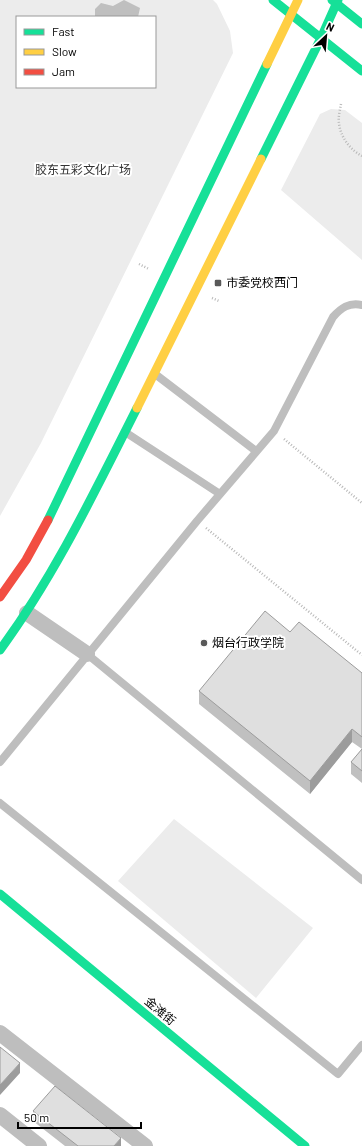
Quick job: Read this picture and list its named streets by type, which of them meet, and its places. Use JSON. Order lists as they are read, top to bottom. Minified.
{"streets":{"street":["金滩街"]},"parks":["胶东五彩文化广场"],"places":{"transit":["市委党校西门"],"other":["烟台行政学院"]},"legend":["Fast","Slow","Jam"],"scale_bar":"50 m","north":"top right"}
